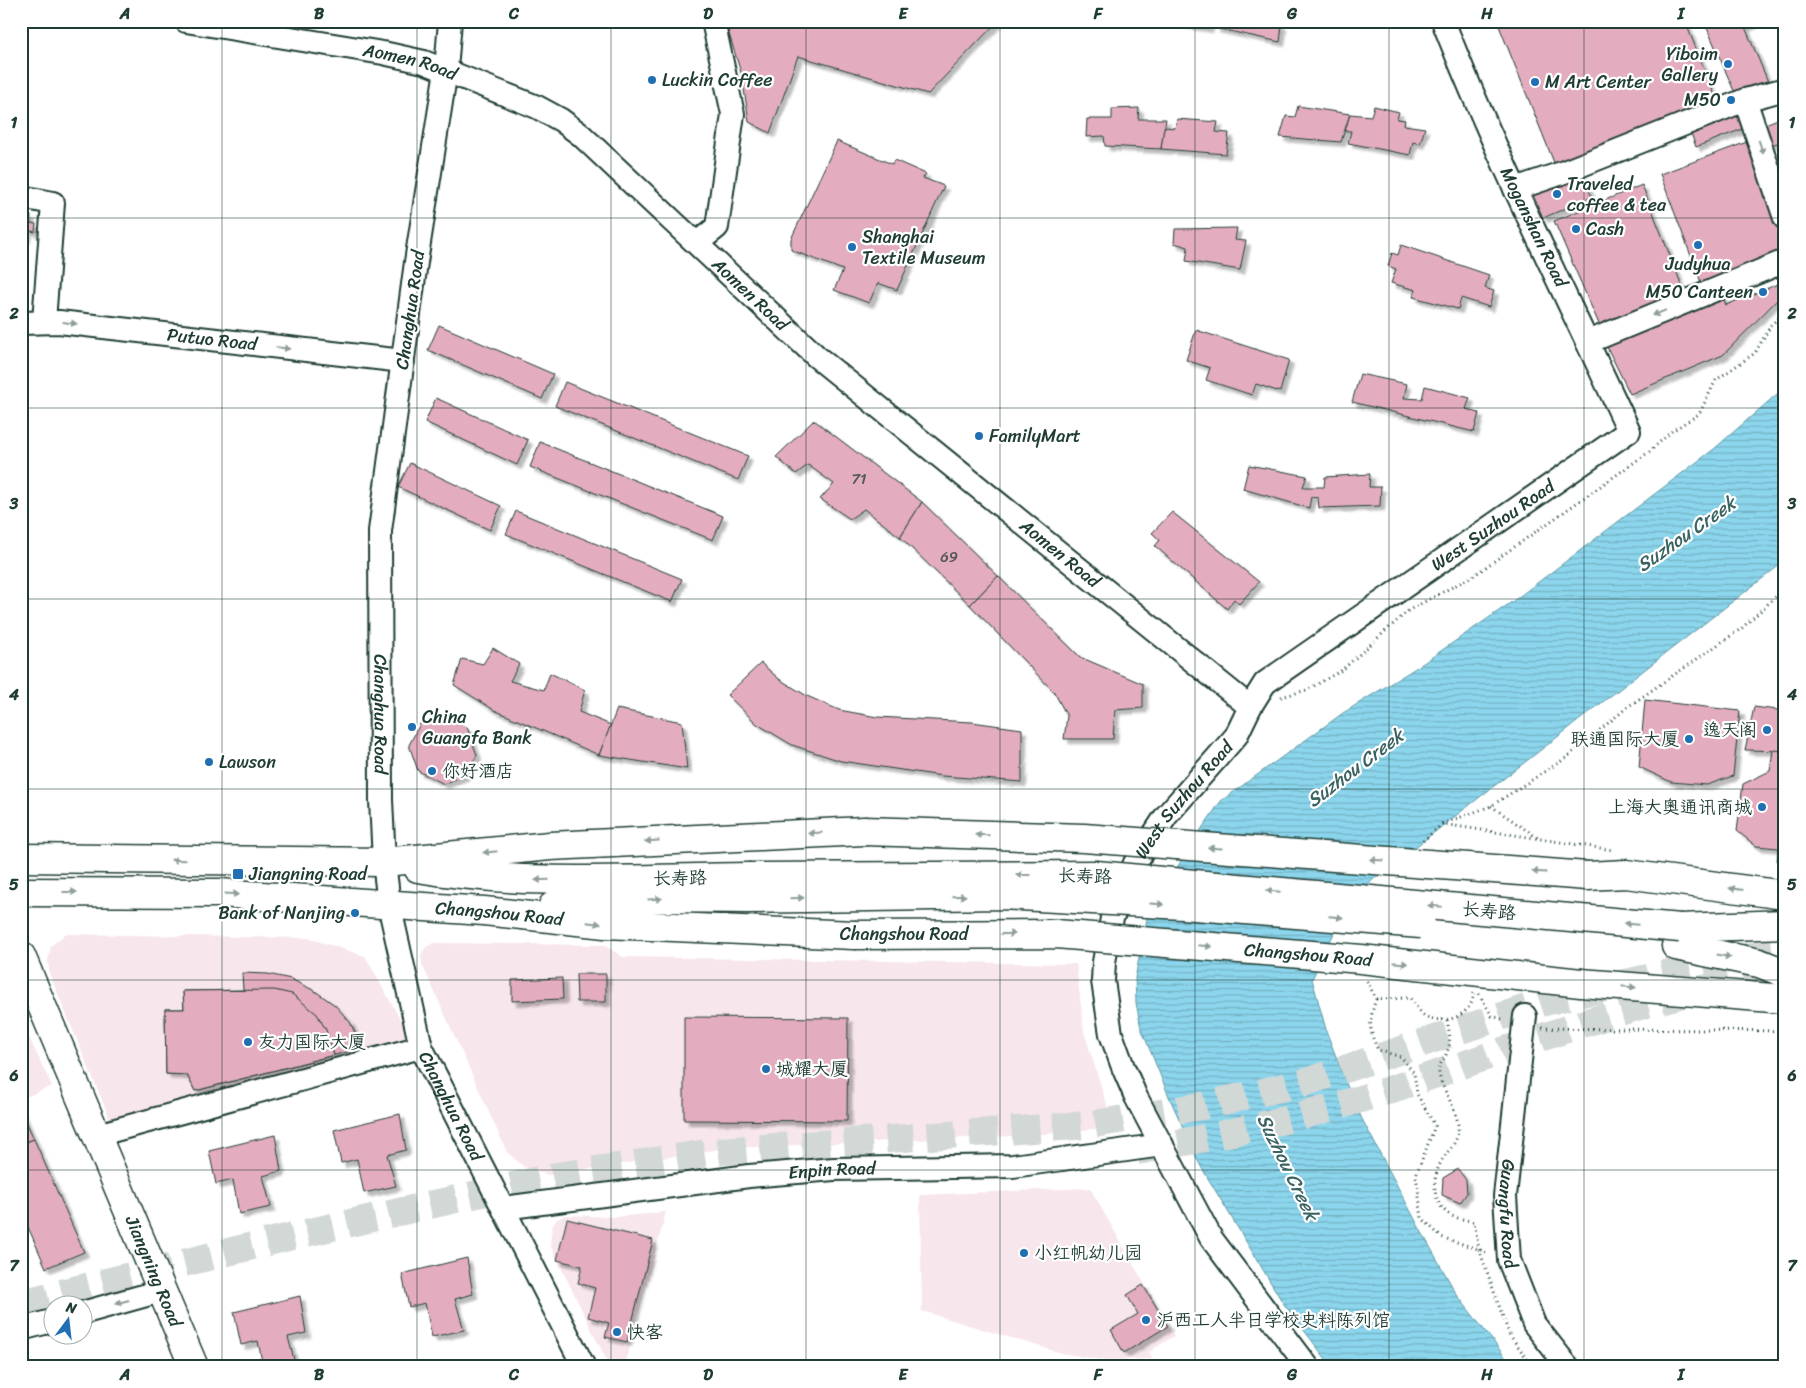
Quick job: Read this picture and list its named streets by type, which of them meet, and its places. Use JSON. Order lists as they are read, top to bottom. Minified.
{"streets":{"main road":["长寿路","Changshou Road","Jiangning Road"],"street":["Aomen Road","Moganshan Road","Changhua Road","Putuo Road","West Suzhou Road","Enpin Road","Guangfu Road"]},"crossings":[["Aomen Road","Changhua Road"],["Aomen Road","West Suzhou Road"],["Moganshan Road","West Suzhou Road"],["Changhua Road","Putuo Road"],["Changhua Road","长寿路"],["Changhua Road","Changshou Road"],["Changhua Road","Enpin Road"],["West Suzhou Road","Enpin Road"],["长寿路","Changshou Road"]],"one_way":["Putuo Road"],"water":["Suzhou Creek"],"places":{"other":["Yiboim Gallery","Luckin Coffee","M Art Center","M50","Traveled coffee & tea","Cash","Judyhua","Shanghai Textile Museum","M50 Canteen","FamilyMart","China Guangfa Bank","逸天阁","联通国际大厦","Lawson","你好酒店","上海大奥通讯商城","Bank of Nanjing","友力国际大厦","城耀大厦","小红帆幼儿园","沪西工人半日学校史料陈列馆","快客"],"transit":["Jiangning Road"]},"house_numbers":["71","69"],"north":"top","grid":{"columns":["A","B","C","D","E","F","G","H","I"],"rows":["1","2","3","4","5","6","7"]}}
